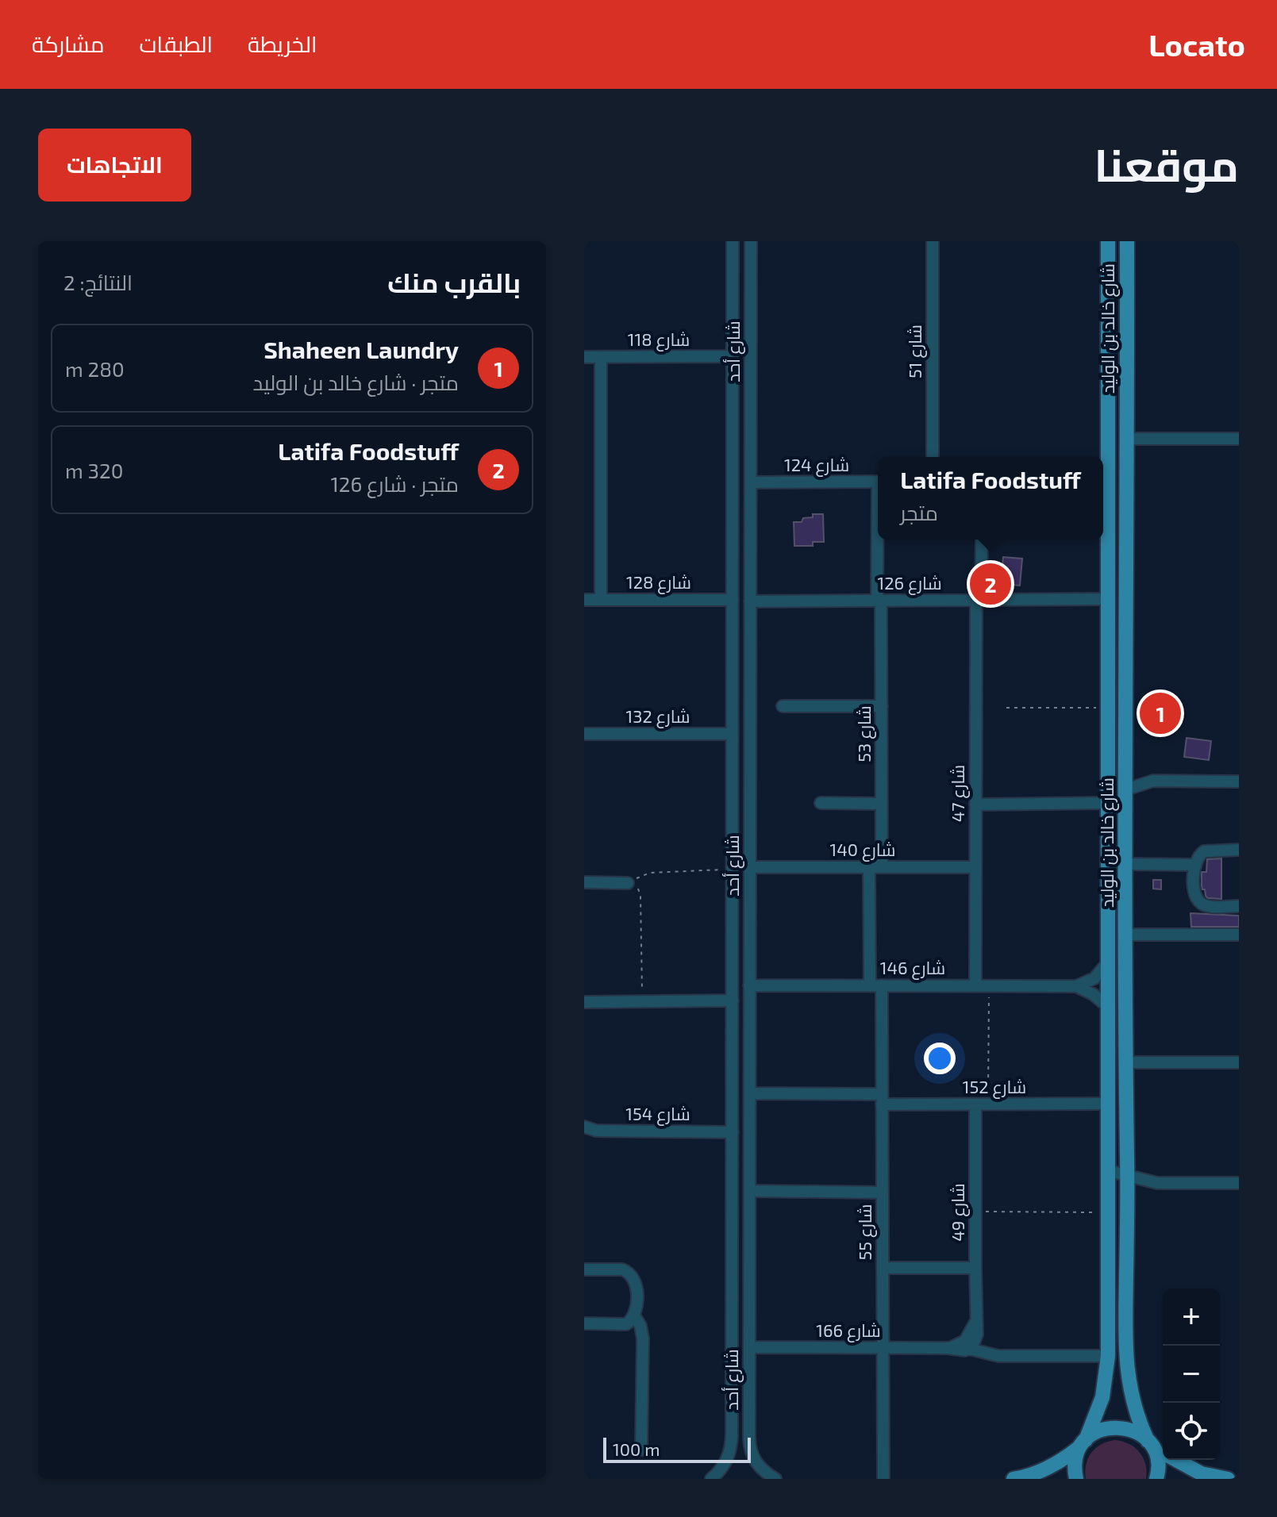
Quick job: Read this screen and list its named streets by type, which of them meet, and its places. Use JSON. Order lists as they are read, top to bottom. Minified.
{"streets":{"main road":["شارع خالد بن الوليد"],"street":["شارع 118","شارع أحد","شارع 51","شارع 124","شارع 128","شارع 126","شارع 132","شارع 53","شارع 47","شارع 140","شارع 146","شارع 152","شارع 154","شارع 49","شارع 55","شارع 166"]},"crossings":[["شارع خالد بن الوليد","شارع 126"],["شارع خالد بن الوليد","شارع 152"],["شارع خالد بن الوليد","شارع 166"],["شارع 118","شارع أحد"],["شارع أحد","شارع 124"],["شارع أحد","شارع 128"],["شارع أحد","شارع 126"],["شارع أحد","شارع 132"],["شارع أحد","شارع 140"],["شارع أحد","شارع 146"],["شارع أحد","شارع 152"],["شارع أحد","شارع 154"],["شارع أحد","شارع 166"],["شارع 126","شارع 53"],["شارع 126","شارع 47"],["شارع 53","شارع 140"],["شارع 47","شارع 140"],["شارع 47","شارع 146"],["شارع 140","شارع 55"],["شارع 146","شارع 55"],["شارع 152","شارع 49"],["شارع 152","شارع 55"],["شارع 55","شارع 166"]],"scale_bar":"100 m","page":{"header":"Locato","nav":["الخريطة","الطبقات","مشاركة"],"title":"موقعنا","buttons":"الاتجاهات","heading":["بالقرب منك","النتائج: 2"],"list":[{"mark":"1","name":"Shaheen Laundry","note":"متجر · شارع خالد بن الوليد","value":"280 m"},{"mark":"2","name":"Latifa Foodstuff","note":"متجر · شارع 126","value":"320 m"}],"popup":["Latifa Foodstuff","متجر"],"pins":["2","1"],"map_buttons":["+","−"],"scale":"100 m"}}
